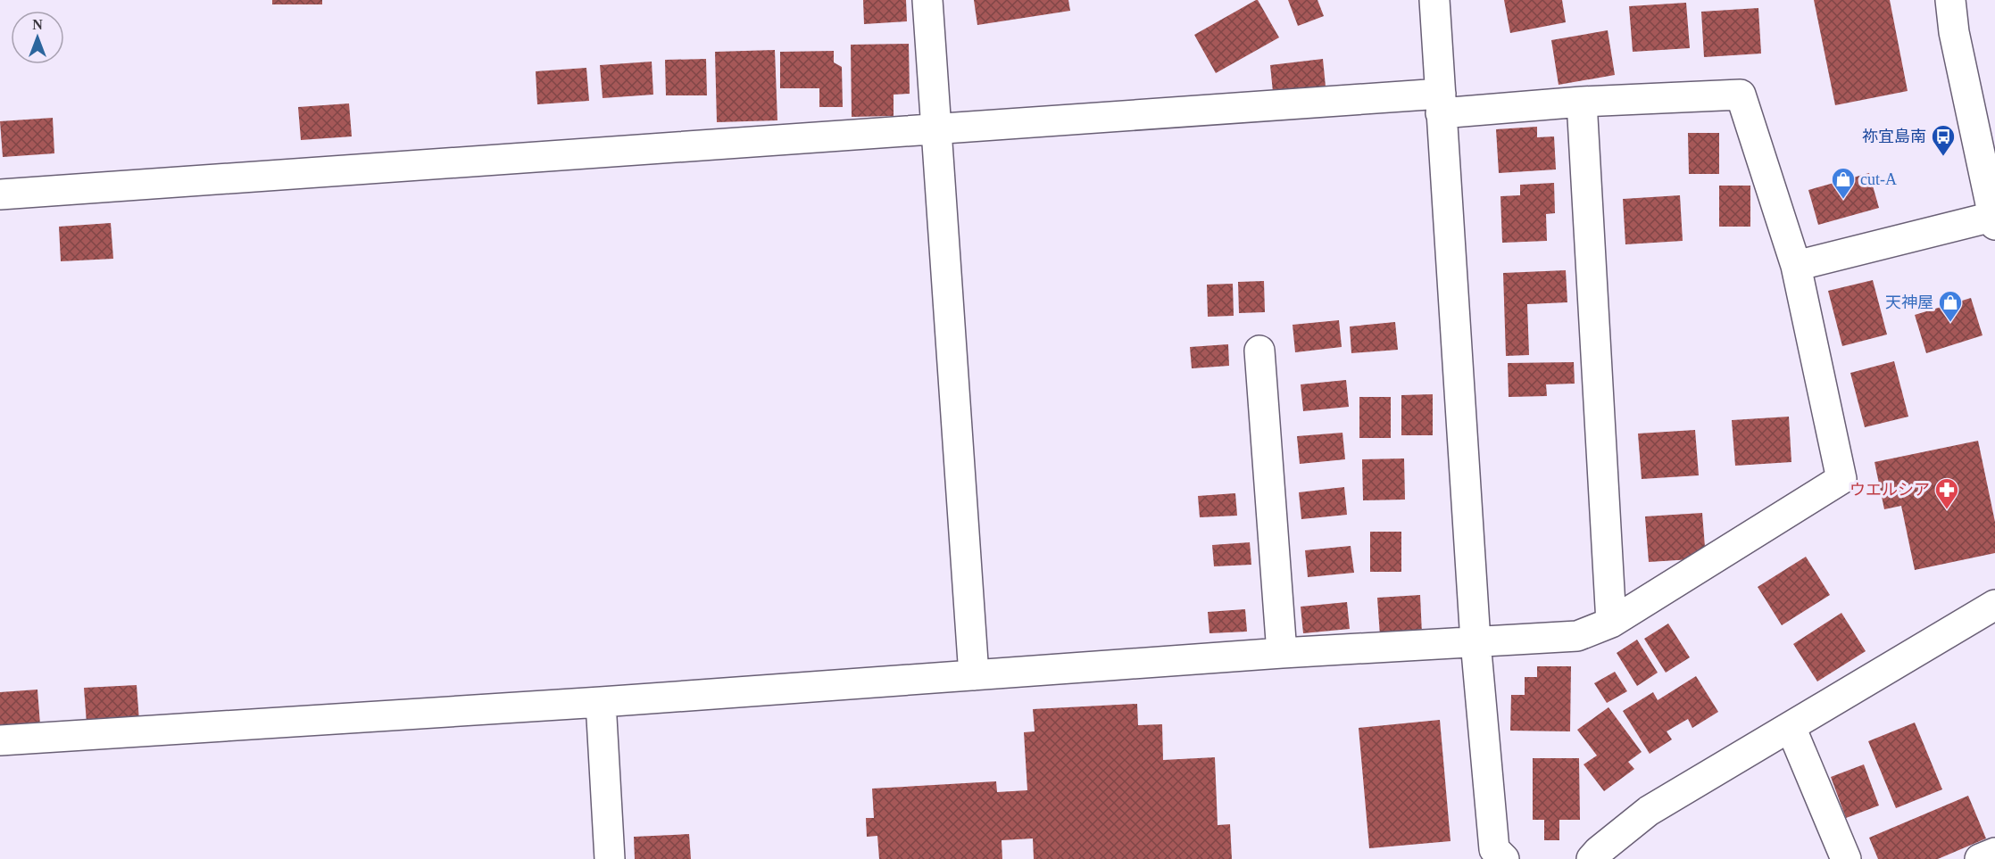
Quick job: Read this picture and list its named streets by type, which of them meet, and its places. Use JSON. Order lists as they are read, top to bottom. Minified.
{"places":{"bus stop":["祢宜島南"],"shop":["cut-A","天神屋"],"pharmacy":["ウエルシア"]},"north":"top"}
